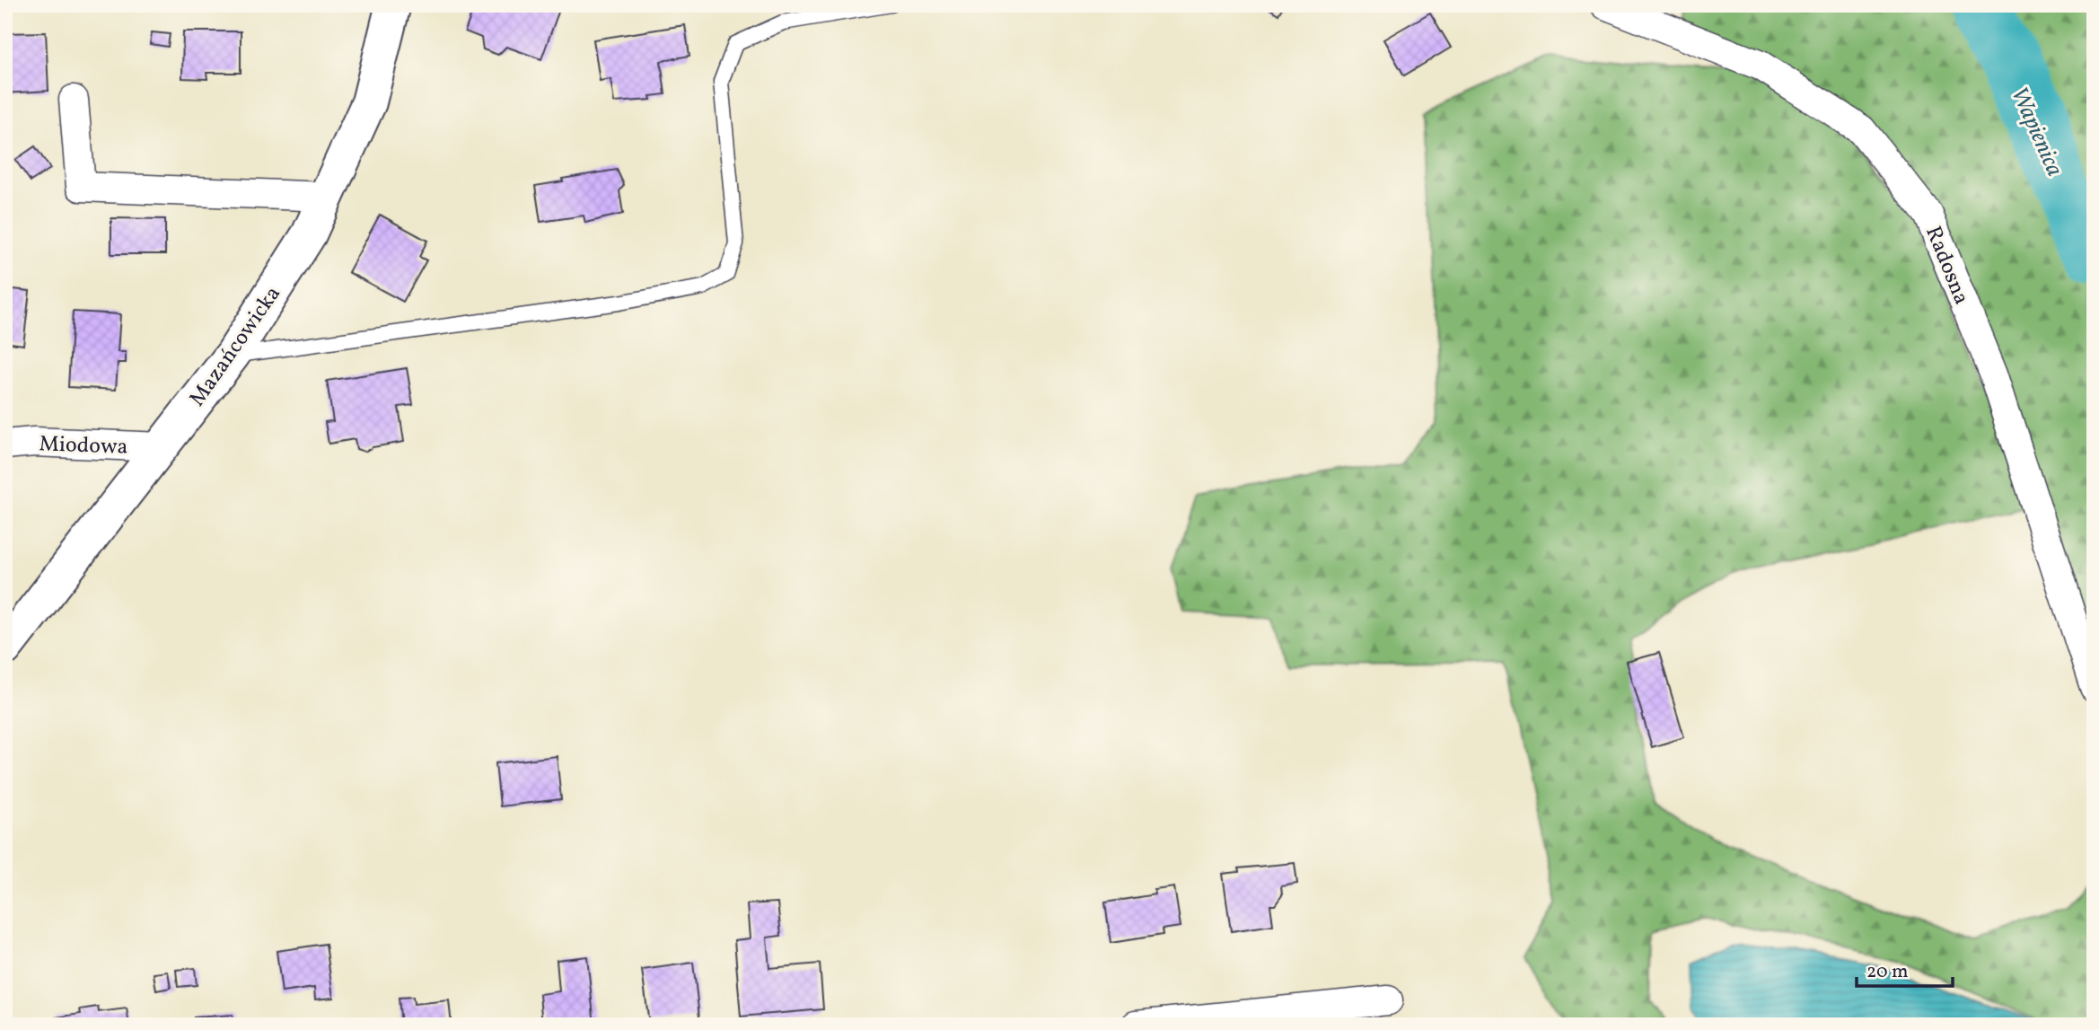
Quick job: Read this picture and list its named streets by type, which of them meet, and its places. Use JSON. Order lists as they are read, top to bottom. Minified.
{"streets":{"street":["Radosna","Mazańcowicka","Miodowa"]},"crossings":[["Mazańcowicka","Miodowa"]],"water":["Wapienica"],"scale_bar":"20 m"}
